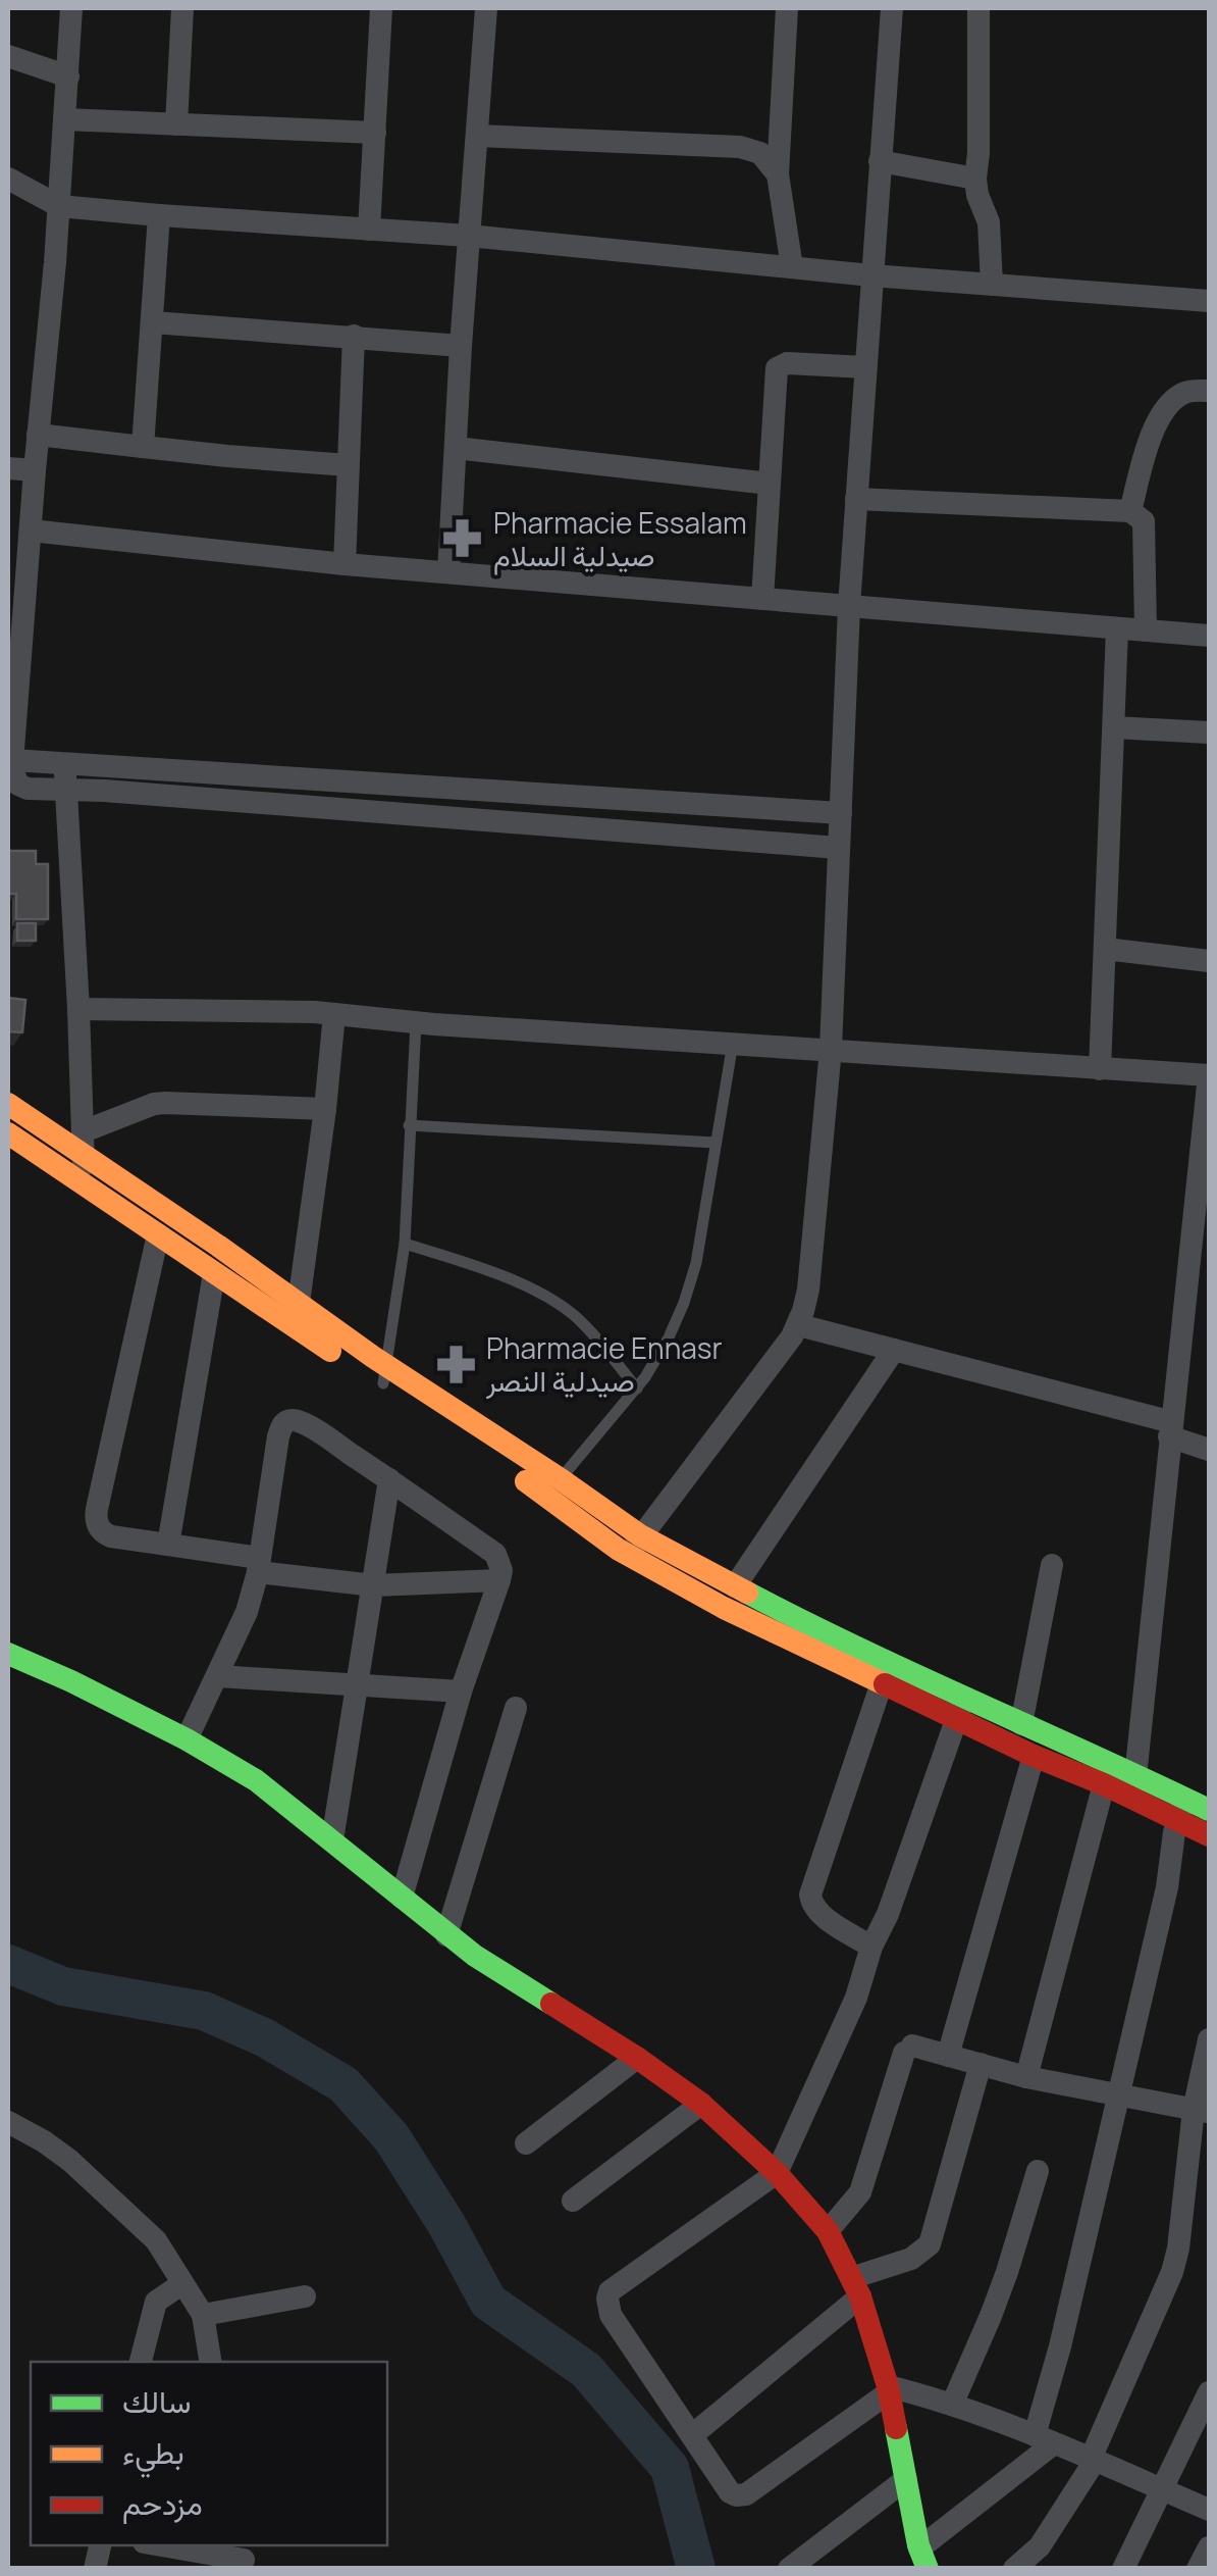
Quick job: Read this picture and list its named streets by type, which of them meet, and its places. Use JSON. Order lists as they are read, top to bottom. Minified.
{"places":{"pharmacy":["Pharmacie Essalam صيدلية السلام","Pharmacie Ennasr صيدلية النصر"]},"legend":["سالك","بطيء","مزدحم"]}
